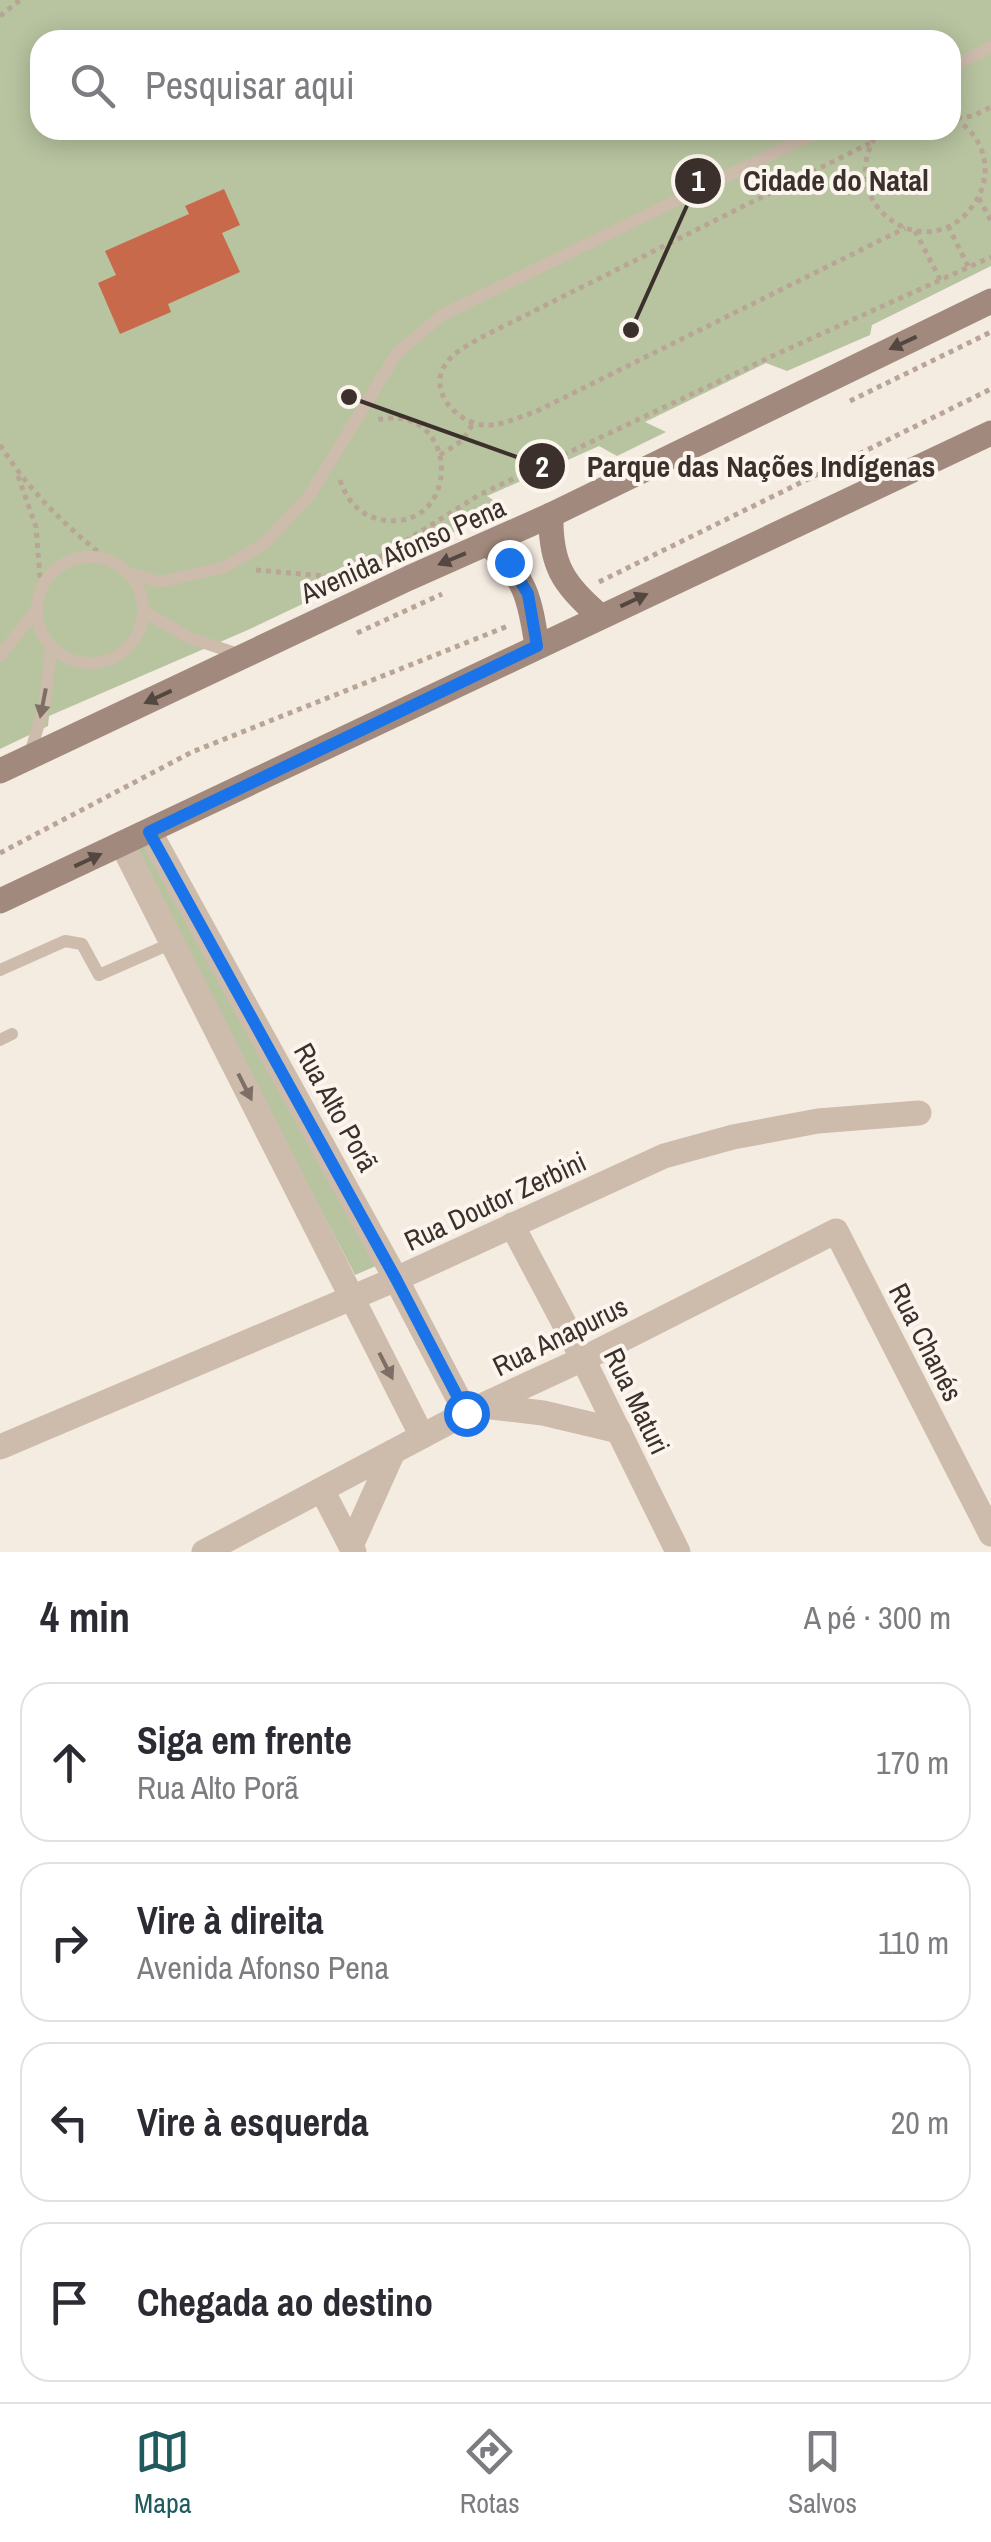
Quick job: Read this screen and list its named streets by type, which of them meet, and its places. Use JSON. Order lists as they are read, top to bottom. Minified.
{"streets":{"main road":["Avenida Afonso Pena"],"street":["Rua Alto Porã","Rua Doutor Zerbini","Rua Anapurus","Rua Chanés","Rua Maturi"]},"crossings":[["Rua Alto Porã","Rua Doutor Zerbini"],["Rua Alto Porã","Rua Anapurus"],["Rua Doutor Zerbini","Rua Maturi"],["Rua Anapurus","Rua Chanés"],["Rua Anapurus","Rua Maturi"]],"places":["Cidade do Natal","Parque das Nações Indígenas"],"page":{"search":"Pesquisar aqui","heading":["4 min","A pé · 300 m"],"list":[["Siga em frente","Rua Alto Porã","170 m"],["Vire à direita","Avenida Afonso Pena","110 m"],["Vire à esquerda","20 m"],"Chegada ao destino"],"nav":["Mapa","Rotas","Salvos"]}}
